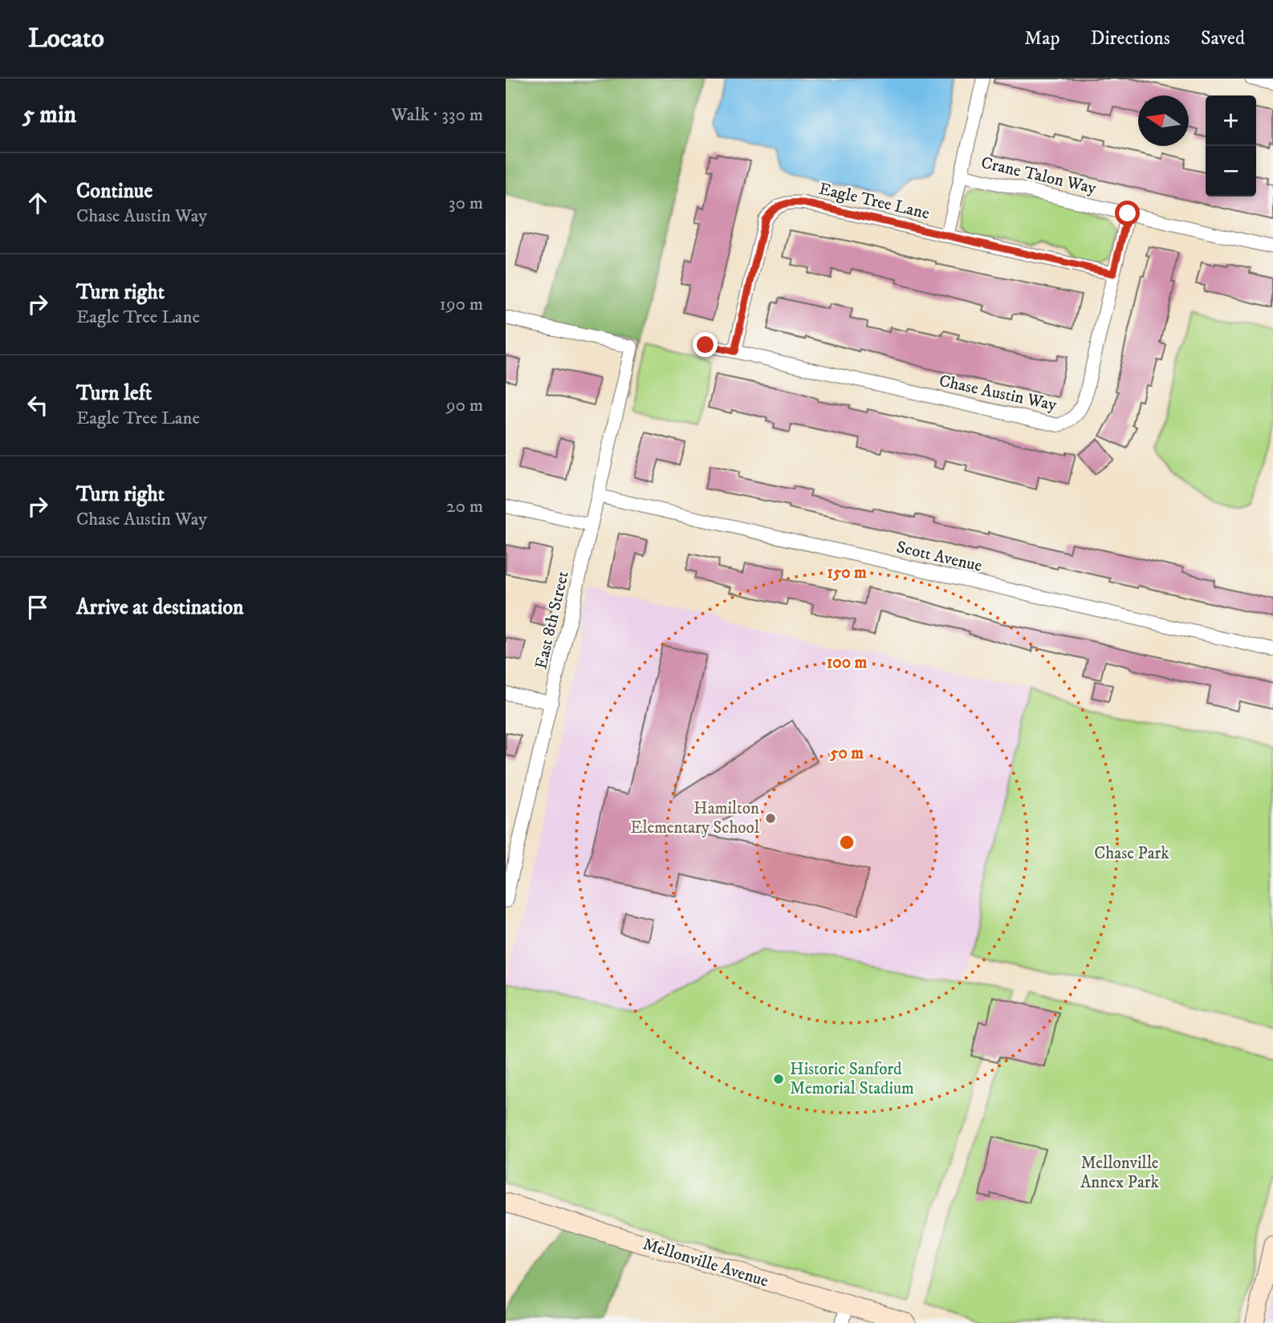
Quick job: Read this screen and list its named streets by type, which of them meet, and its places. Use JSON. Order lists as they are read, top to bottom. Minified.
{"streets":{"street":["Crane Talon Way","Eagle Tree Lane","Chase Austin Way","Scott Avenue","East 8th Street","Mellonville Avenue"]},"crossings":[["Crane Talon Way","Chase Austin Way"],["Eagle Tree Lane","Chase Austin Way"],["Scott Avenue","East 8th Street"]],"parks":["Chase Park","Mellonville Annex Park"],"places":["Hamilton Elementary School","Historic Sanford Memorial Stadium"],"north":"left","page":{"header":"Locato","nav":["Map","Directions","Saved"],"heading":["5 min","Walk · 330 m"],"map_buttons":["+","−"],"list":[["Continue","Chase Austin Way","30 m"],["Turn right","Eagle Tree Lane","190 m"],["Turn left","Eagle Tree Lane","90 m"],["Turn right","Chase Austin Way","20 m"],"Arrive at destination"]},"rings":["150 m","100 m","50 m"]}
